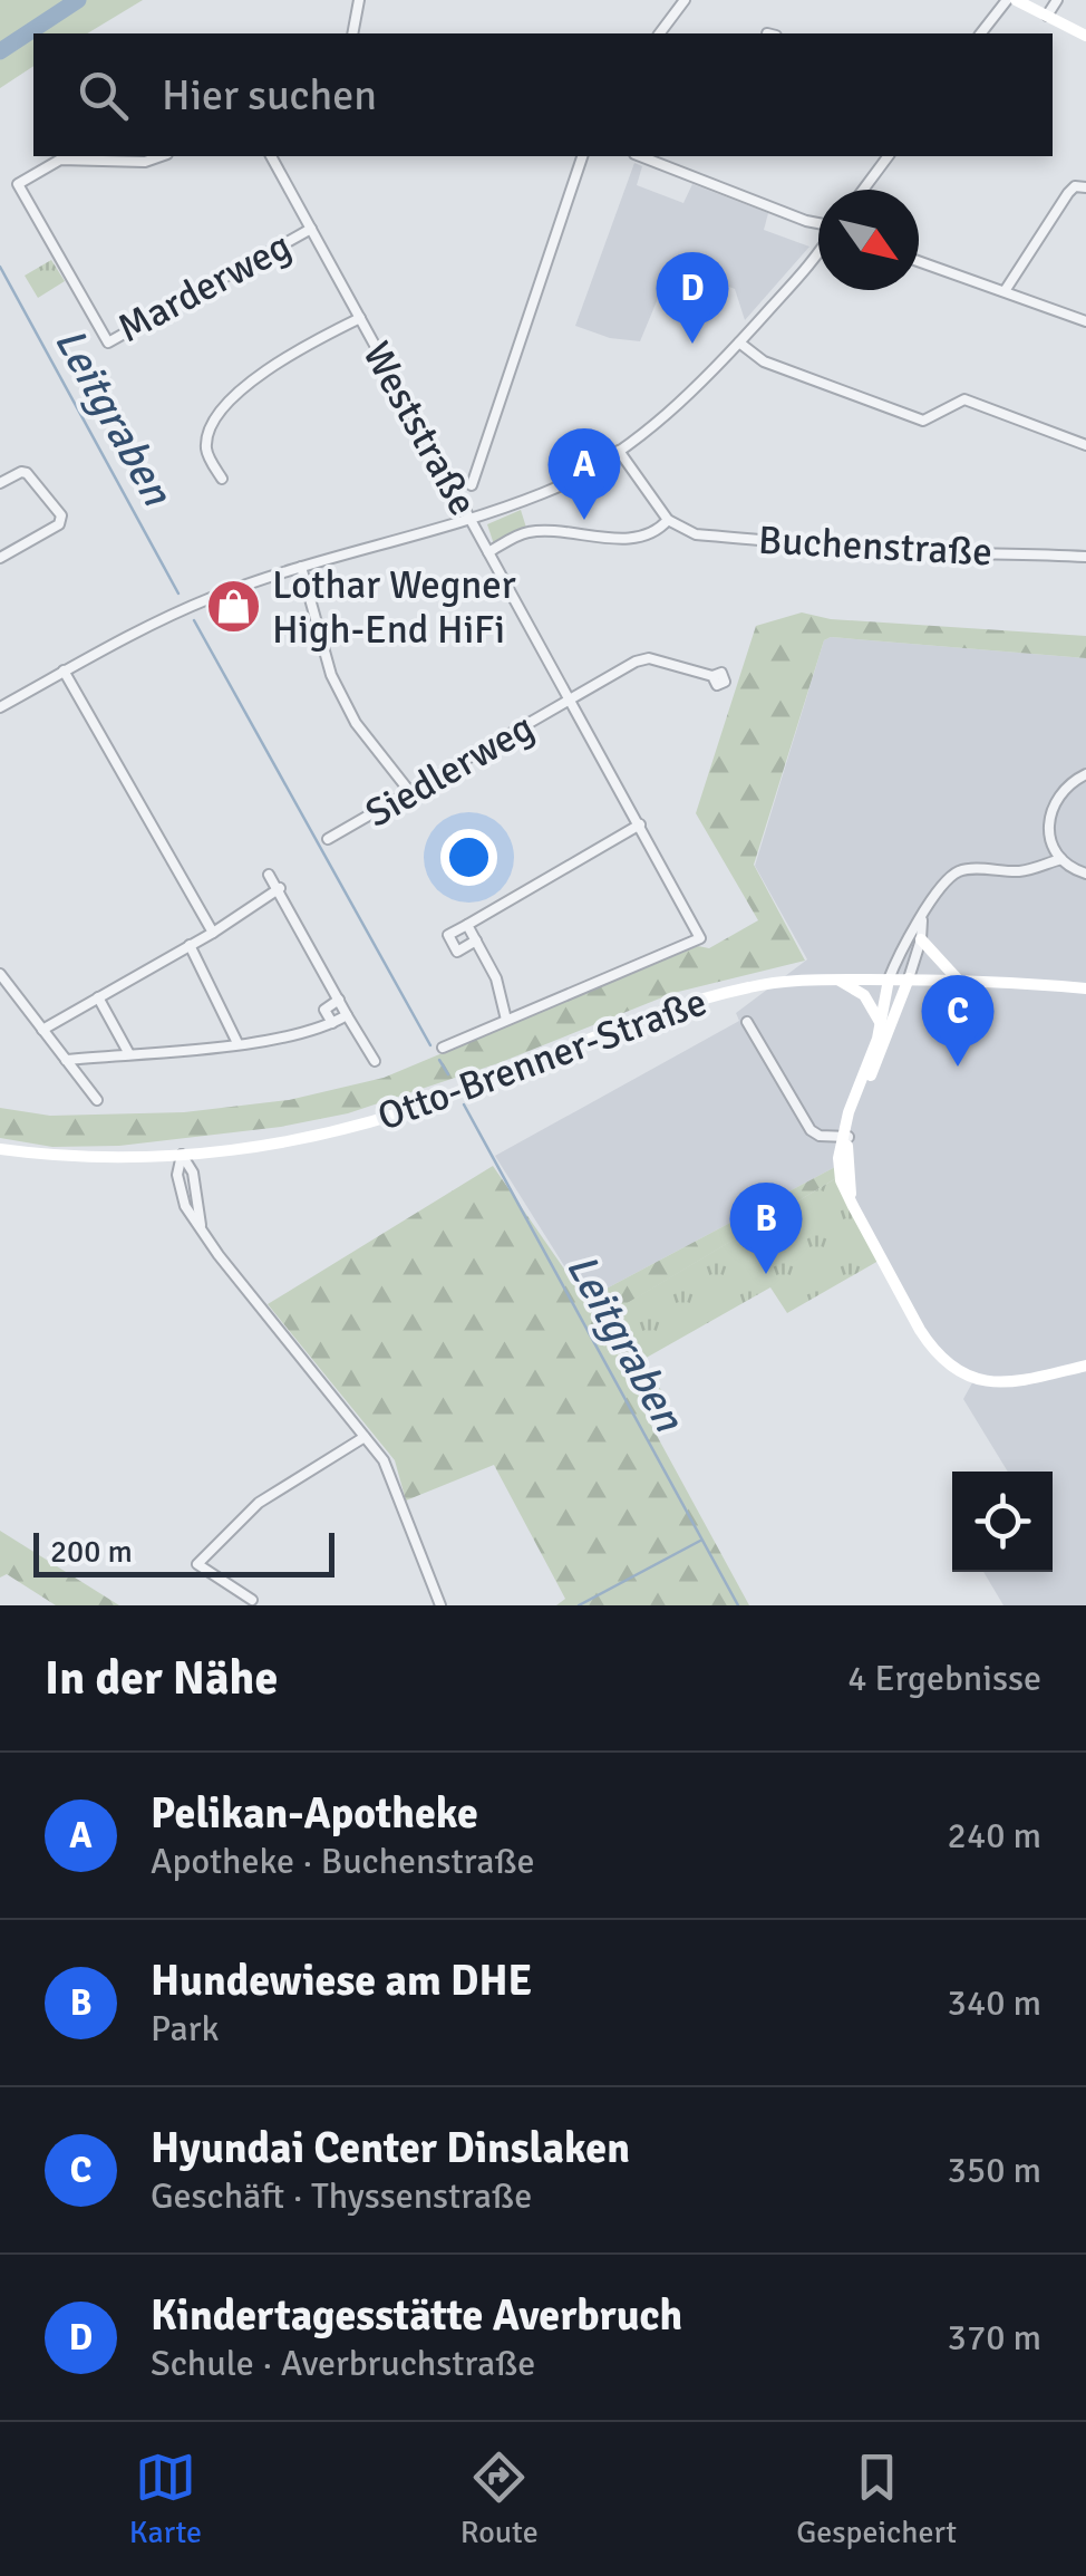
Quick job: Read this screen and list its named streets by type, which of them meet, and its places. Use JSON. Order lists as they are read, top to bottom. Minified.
{"streets":{"main road":["Otto-Brenner-Straße"],"street":["Marderweg","Weststraße","Buchenstraße","Siedlerweg"]},"crossings":[["Marderweg","Weststraße"],["Weststraße","Siedlerweg"]],"water":["Leitgraben"],"places":{"shop":["Lothar Wegner High-End HiFi"]},"scale_bar":"200 m","north":"bottom right","page":{"search":"Hier suchen","pins":["D","A","C","B"],"scale":"200 m","heading":["In der Nähe","4 Ergebnisse"],"list":[{"mark":"A","name":"Pelikan-Apotheke","note":"Apotheke · Buchenstraße","value":"240 m"},{"mark":"B","name":"Hundewiese am DHE","note":"Park","value":"340 m"},{"mark":"C","name":"Hyundai Center Dinslaken","note":"Geschäft · Thyssenstraße","value":"350 m"},{"mark":"D","name":"Kindertagesstätte Averbruch","note":"Schule · Averbruchstraße","value":"370 m"}],"nav":["Karte","Route","Gespeichert"]}}
